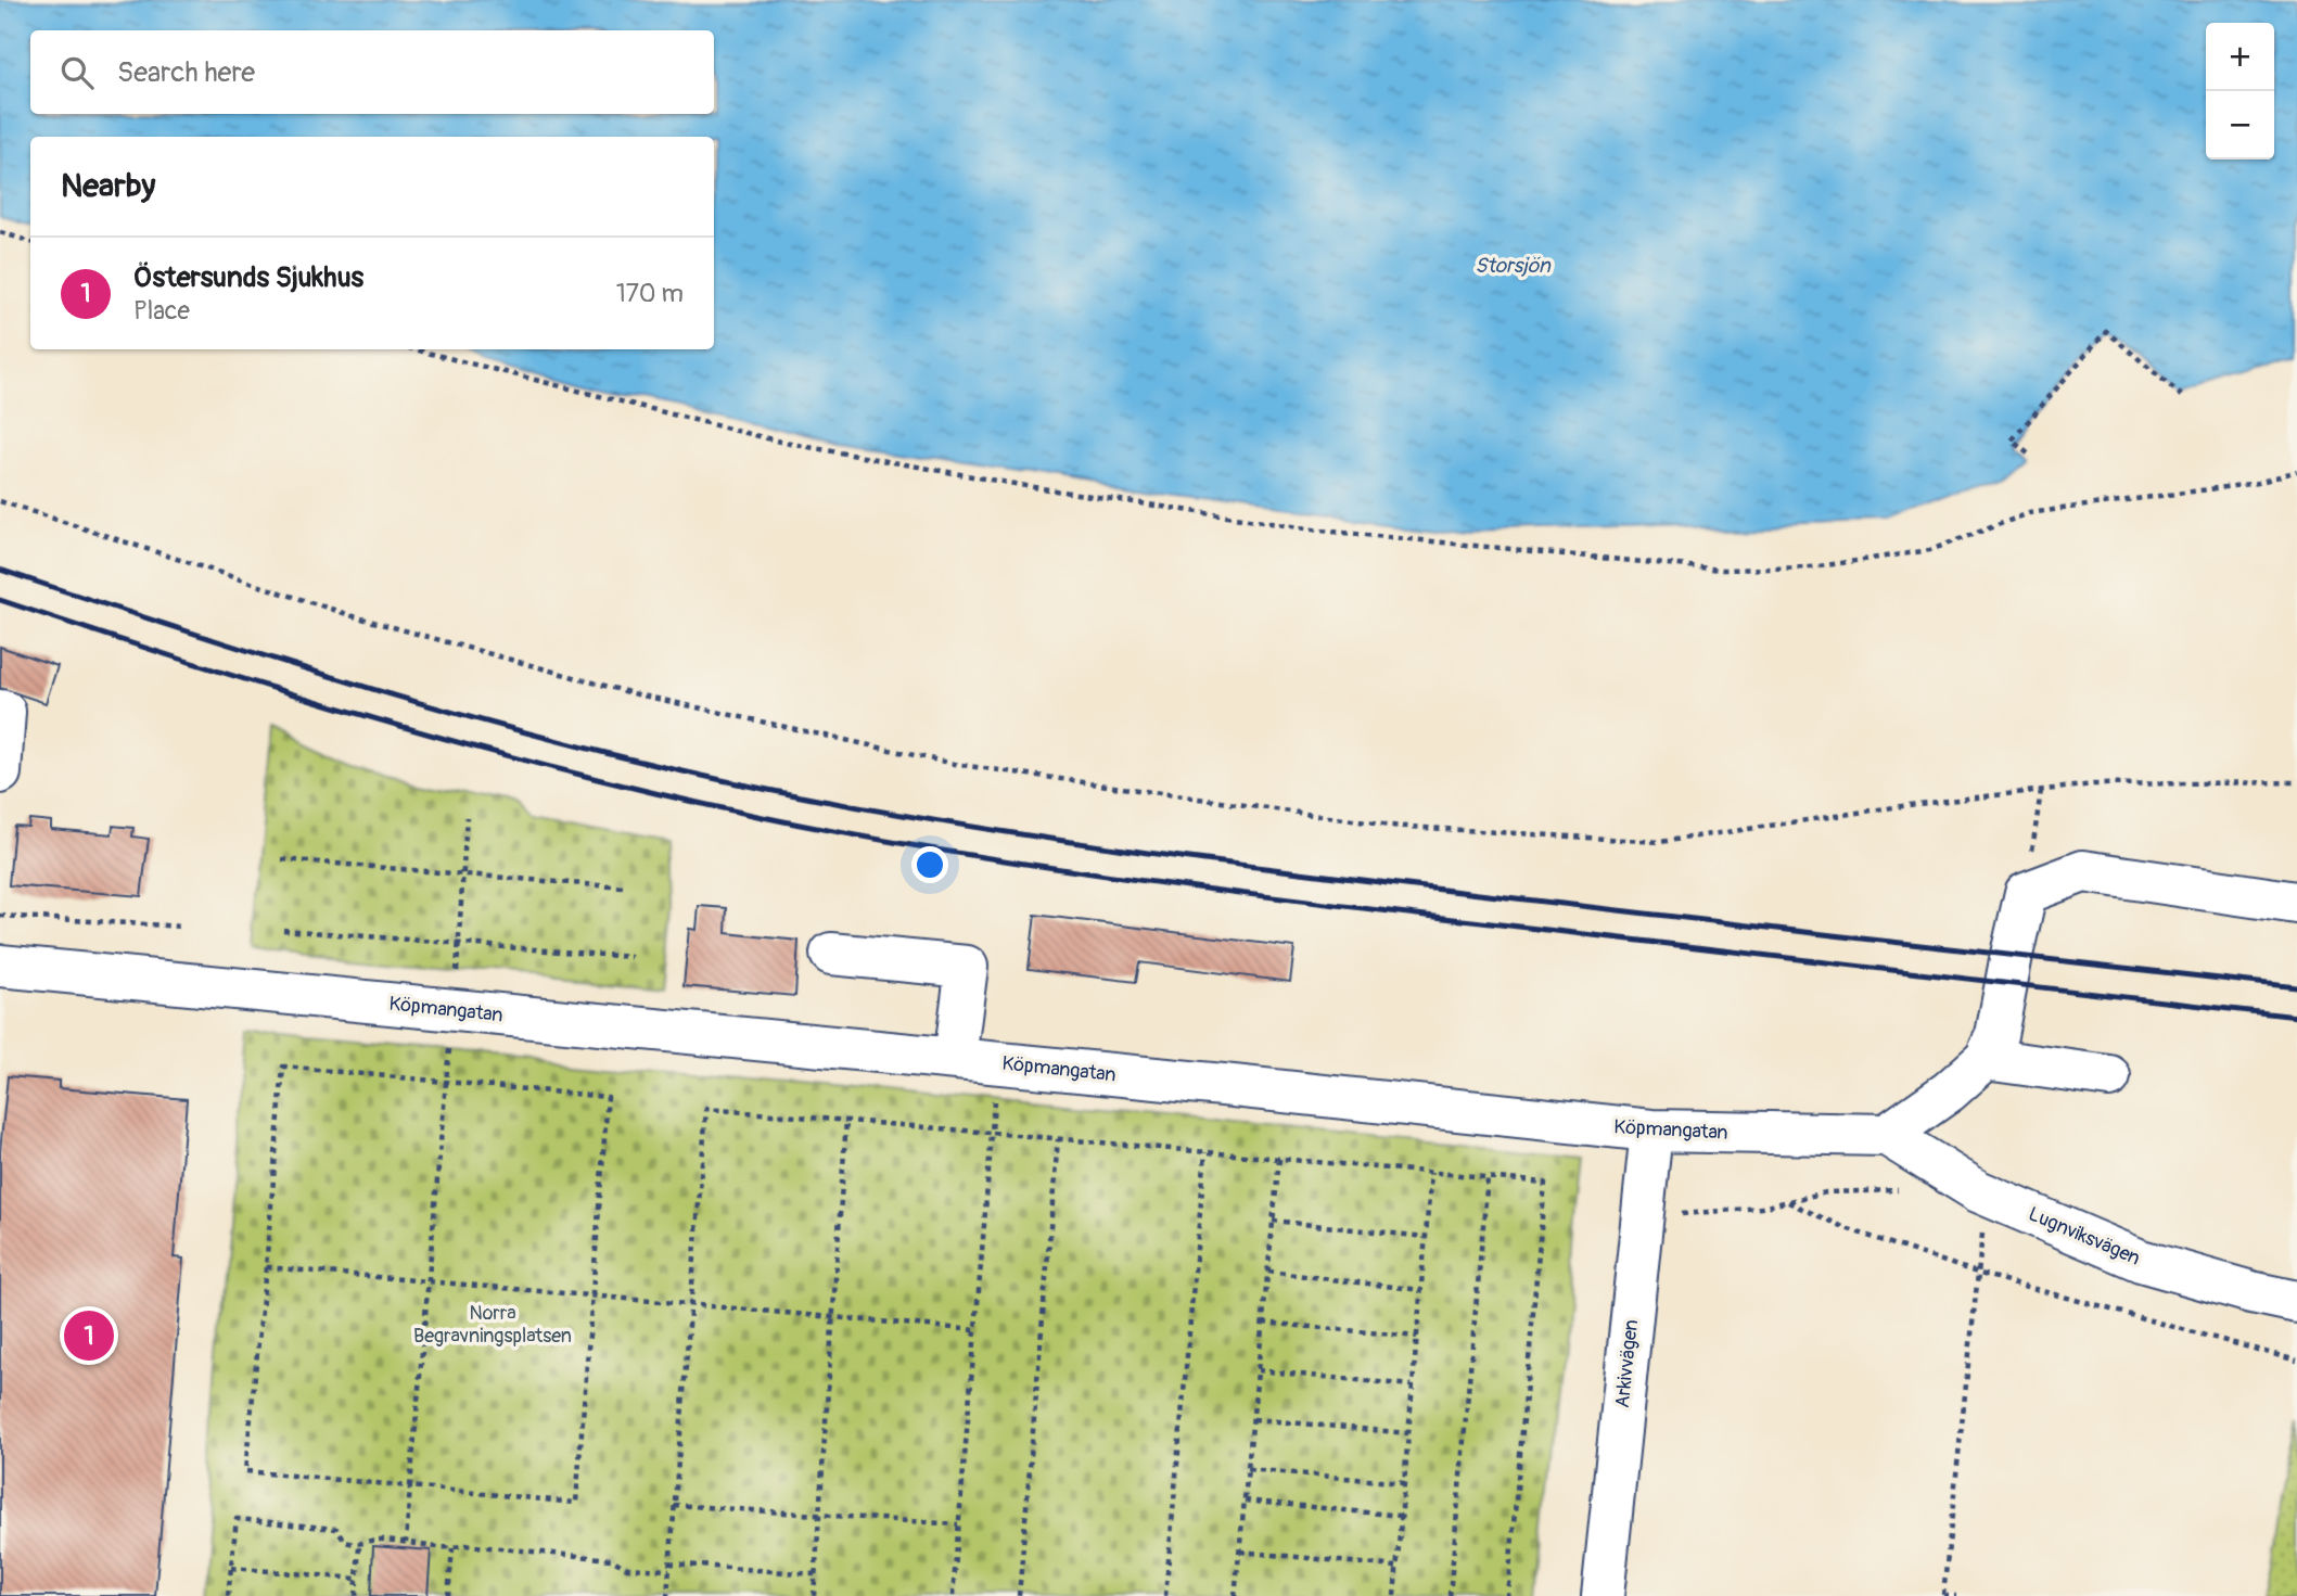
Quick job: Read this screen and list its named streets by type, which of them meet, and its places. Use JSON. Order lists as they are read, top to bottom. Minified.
{"streets":{"street":["Köpmangatan","Lugnviksvägen","Arkivvägen"]},"crossings":[["Köpmangatan","Lugnviksvägen"],["Köpmangatan","Arkivvägen"]],"water":["Storsjön"],"parks":["Norra Begravningsplatsen"],"page":{"map_buttons":["+","−"],"search":"Search here","heading":"Nearby","list":[{"mark":"1","name":"Östersunds Sjukhus","note":"Place","value":"170 m"}],"pins":"1"}}
